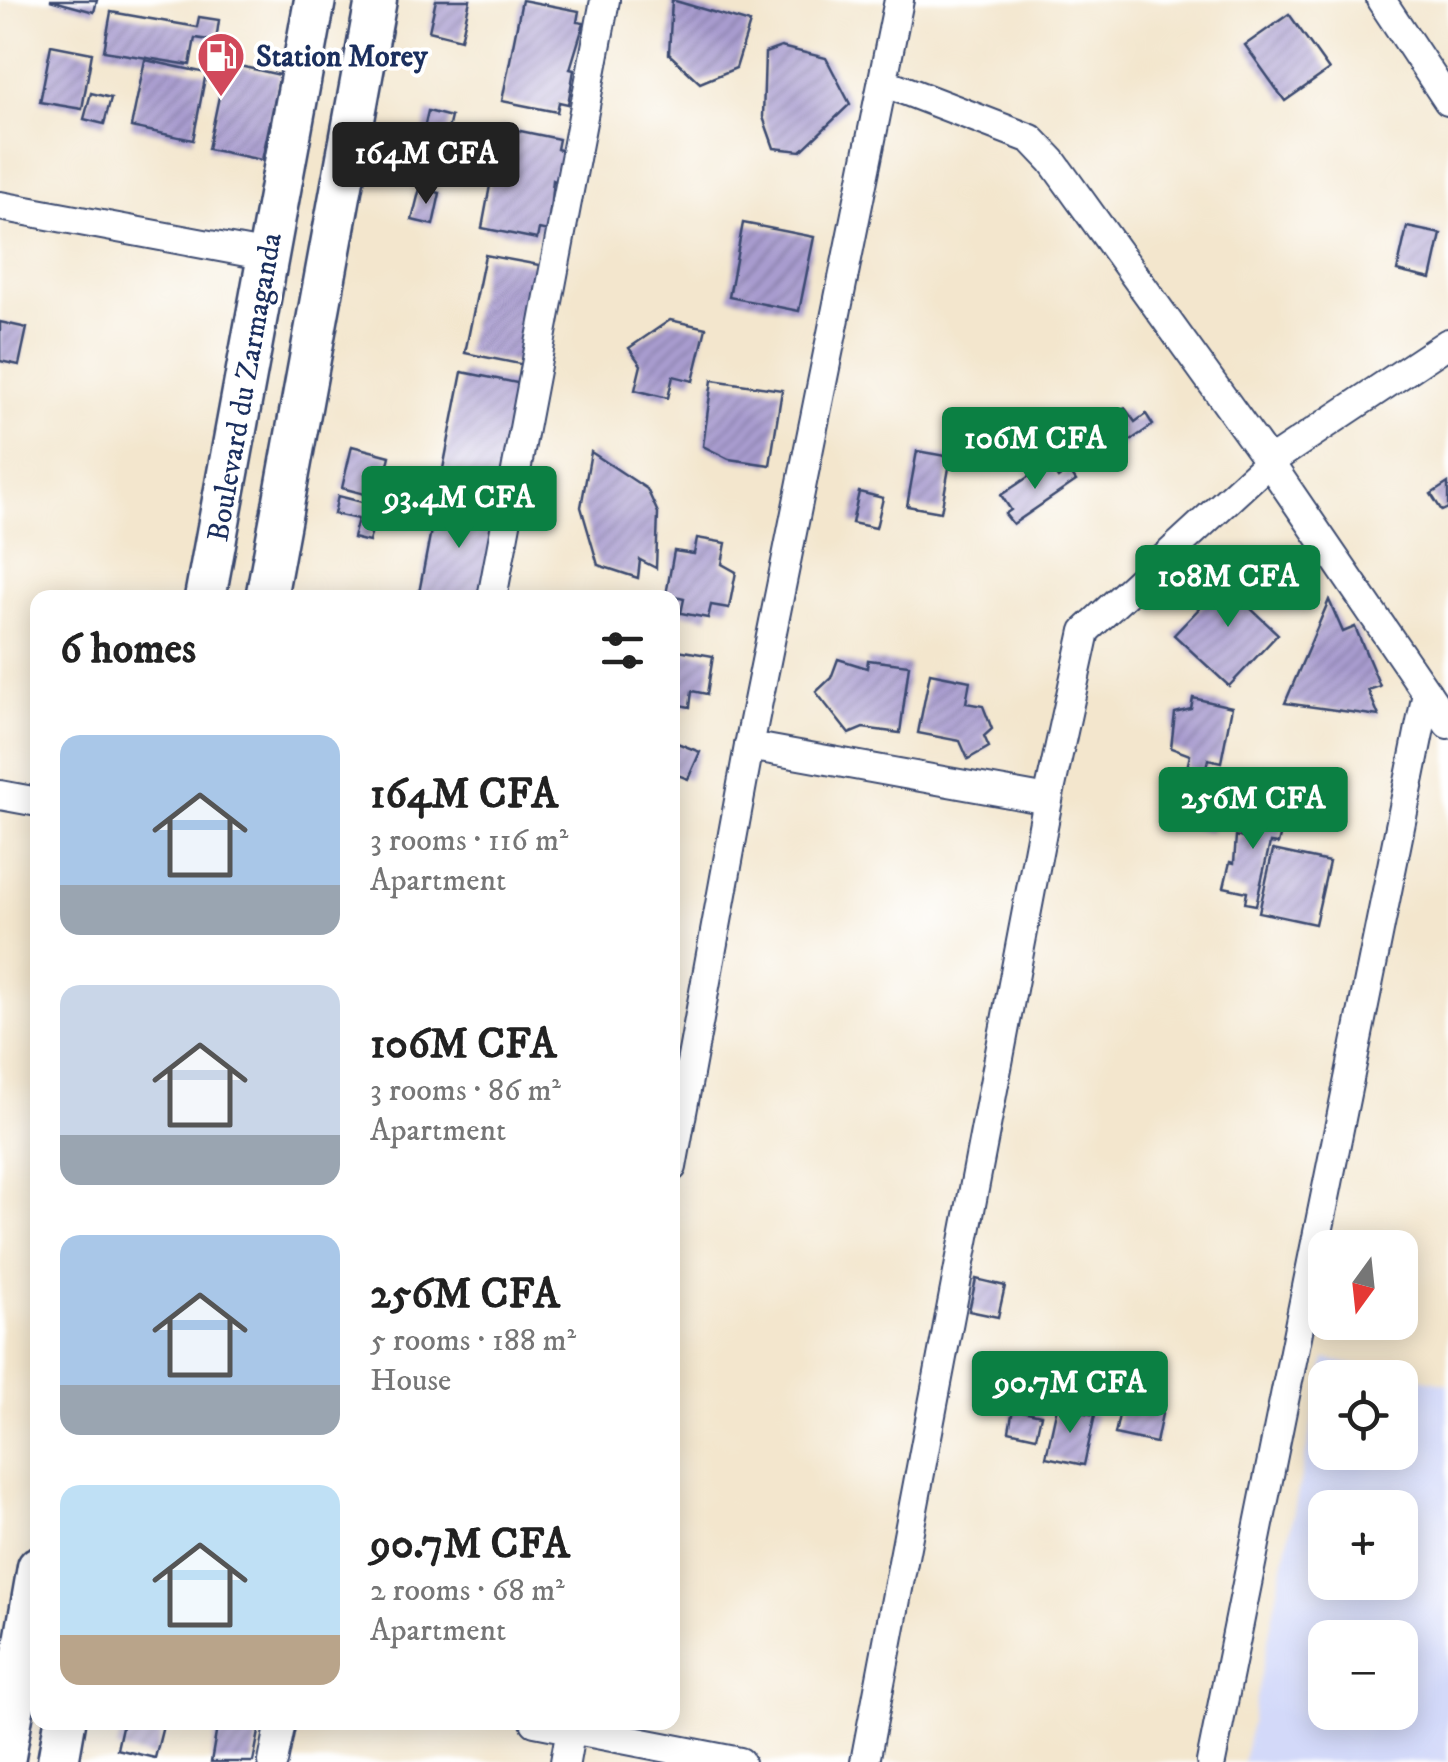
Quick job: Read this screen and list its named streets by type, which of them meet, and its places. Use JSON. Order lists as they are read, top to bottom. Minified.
{"streets":{"main road":["Boulevard du Zarmaganda"]},"places":{"fuel station":["Station Morey"]},"north":"bottom","page":{"price":["164M CFA","106M CFA","93.4M CFA","108M CFA","256M CFA","90.7M CFA"],"heading":"6 homes","list":[{"name":"164M CFA","note":"3 rooms · 116 m² · Apartment"},{"name":"106M CFA","note":"3 rooms · 86 m² · Apartment"},{"name":"256M CFA","note":"5 rooms · 188 m² · House"},{"name":"90.7M CFA","note":"2 rooms · 68 m² · Apartment"}],"map_buttons":["+","−"]}}
